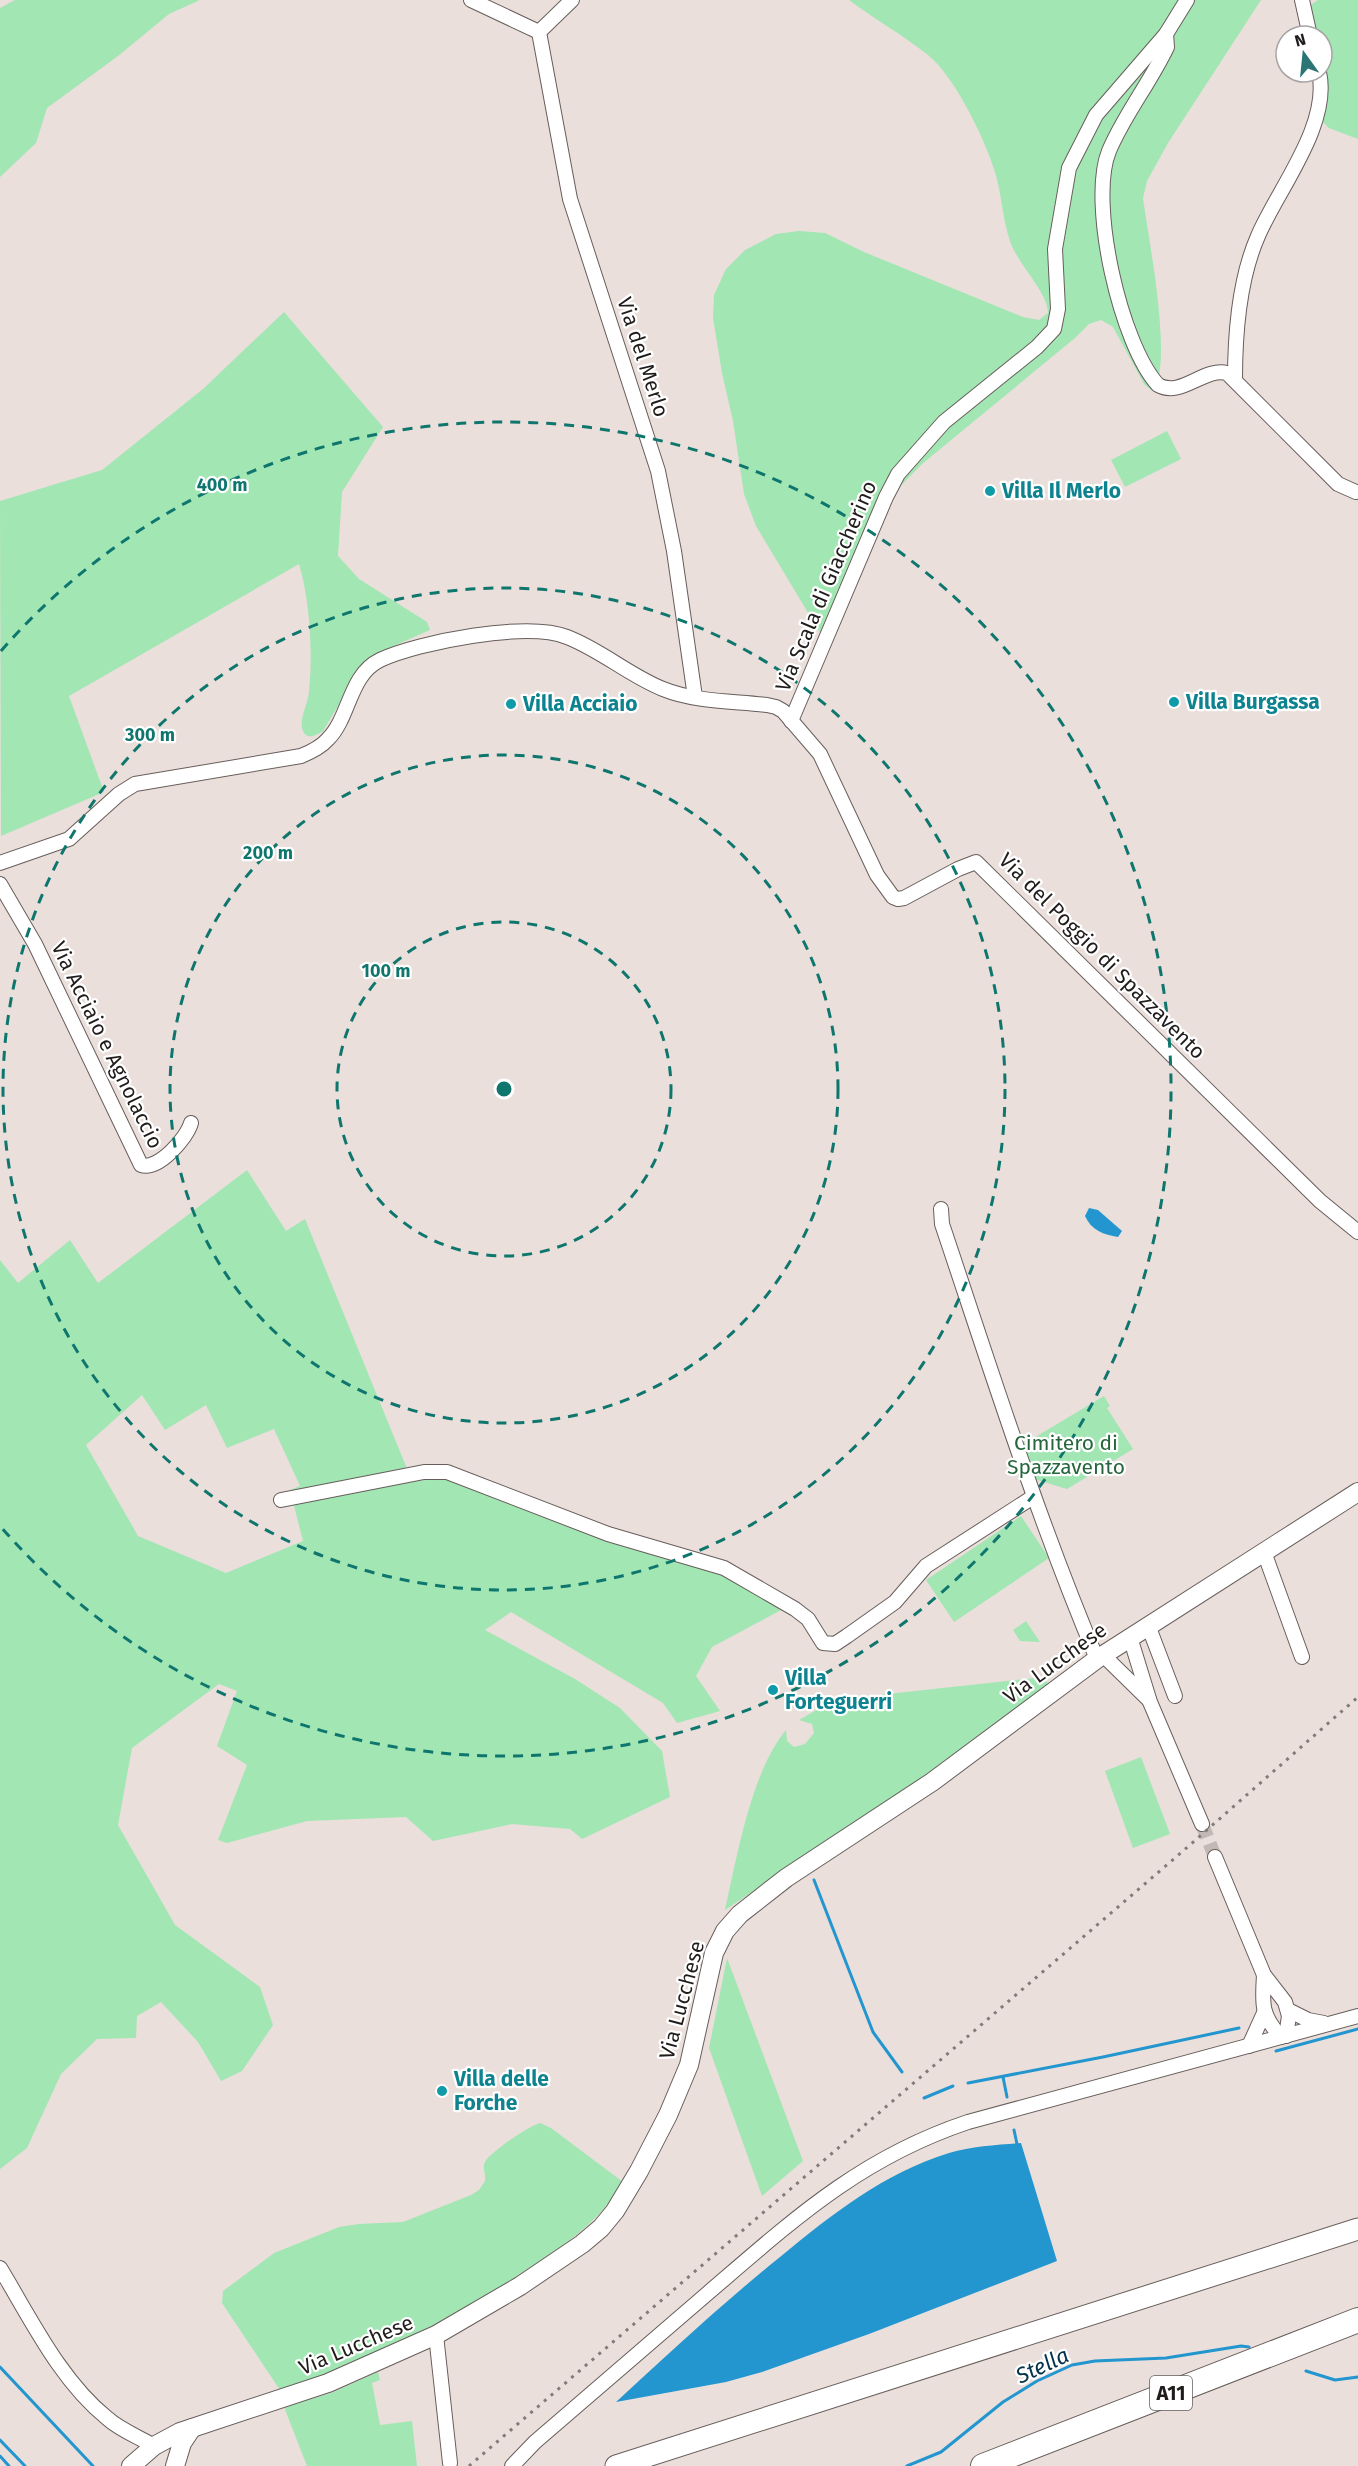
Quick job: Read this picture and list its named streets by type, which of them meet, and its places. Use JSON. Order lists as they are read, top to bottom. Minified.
{"streets":{"highway":["A11"],"street":["Via del Merlo","Via Scala di Giaccherino","Via del Poggio di Spazzavento","Via Acciaio e Agnolaccio","Via Lucchese"]},"crossings":[["Via del Merlo","Via del Poggio di Spazzavento"],["Via Scala di Giaccherino","Via del Poggio di Spazzavento"]],"water":["Stella"],"parks":["Cimitero di Spazzavento"],"places":["Villa Il Merlo","Villa Burgassa","Villa Acciaio","Villa Forteguerri","Villa delle Forche"],"north":"top","rings":["400 m","300 m","200 m","100 m"]}
